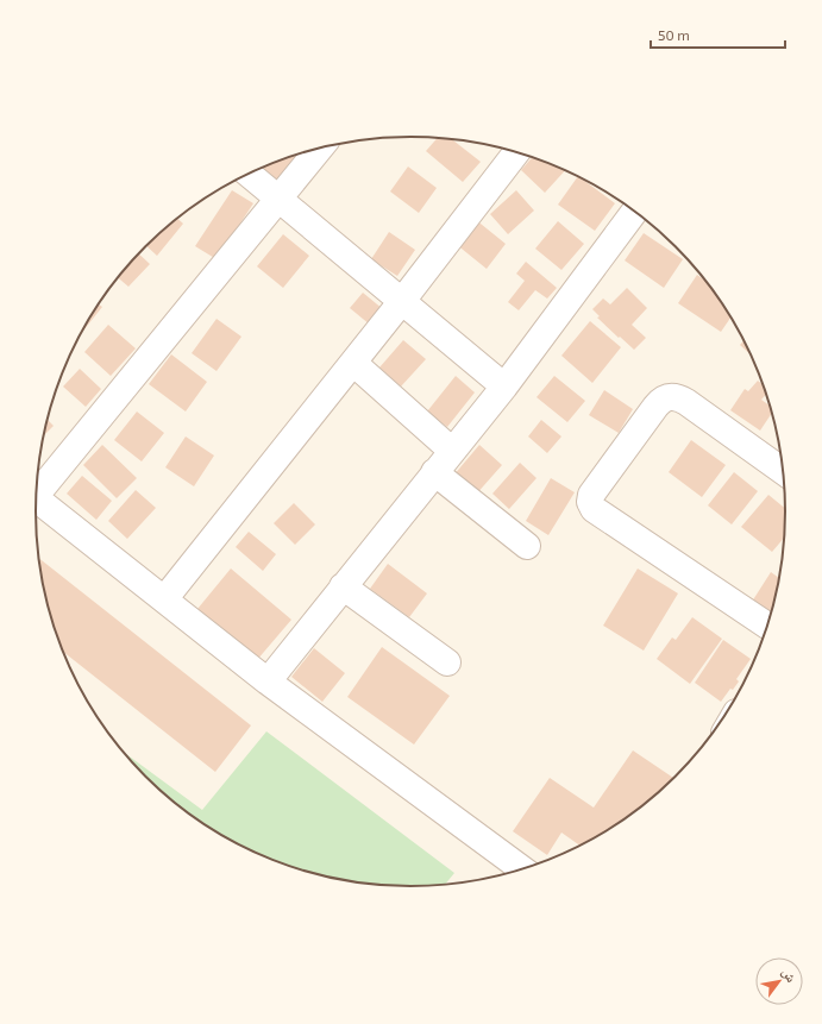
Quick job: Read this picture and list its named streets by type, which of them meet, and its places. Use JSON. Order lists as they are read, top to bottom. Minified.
{"scale_bar":"50 m","north":"top right"}
